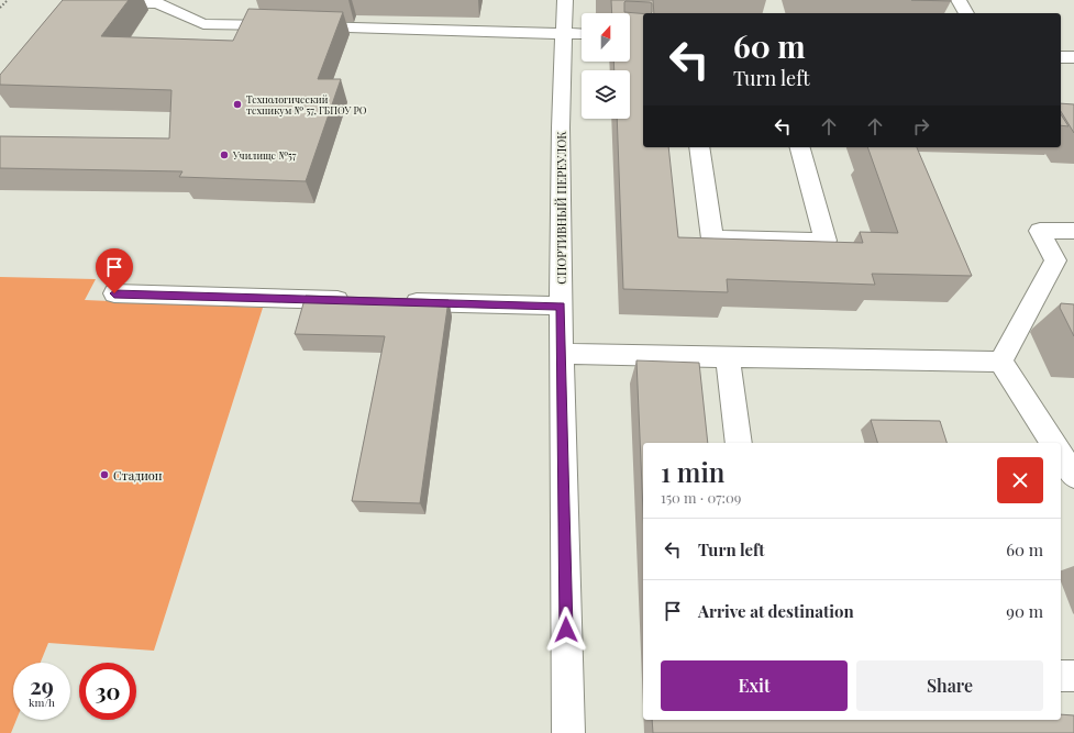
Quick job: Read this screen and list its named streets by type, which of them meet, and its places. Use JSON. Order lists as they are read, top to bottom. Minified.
{"streets":{"street":["СПОРТИВНЫЙ ПЕРЕУЛОК"]},"places":["Технологический техникум № 57, ГБПОУ РО","Училище №57","Стадион"],"north":"top","page":{"turn":["60 m","Turn left"],"heading":["1 min","150 m · 07:09"],"list":[{"name":"Turn left","value":"60 m"},{"name":"Arrive at destination","value":"90 m"}],"buttons":["Exit","Share"],"speed":"29 km/h","limit":"30"}}
